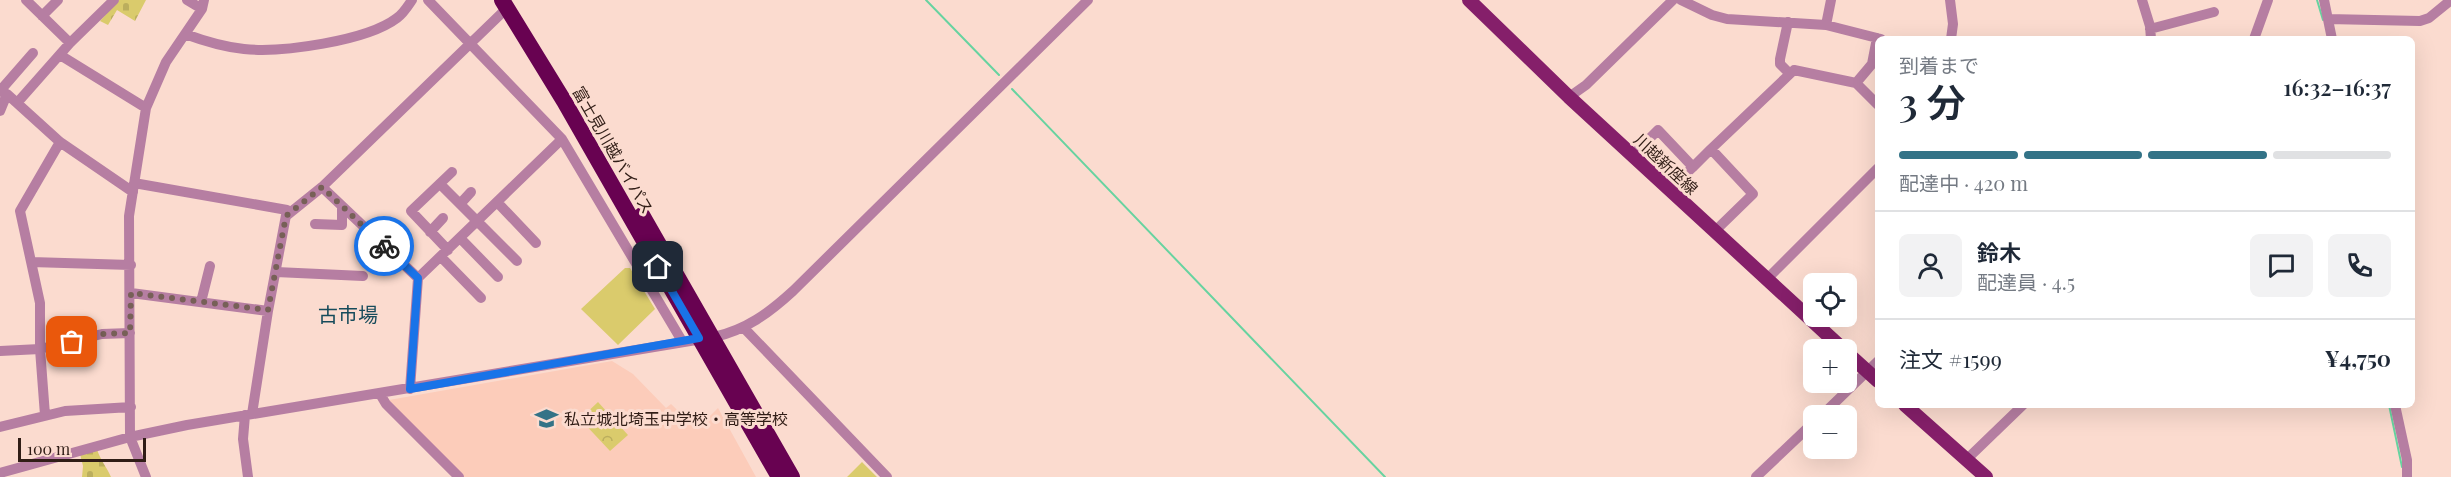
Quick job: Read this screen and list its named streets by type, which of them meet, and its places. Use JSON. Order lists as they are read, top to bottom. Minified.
{"streets":{"highway":["富士見川越バイパス"],"main road":["川越新座線"]},"districts":["古市場"],"places":{"school or university":["私立城北埼玉中学校・高等学校"]},"scale_bar":"100 m","page":{"heading":["3 分","到着まで","16:32–16:37"],"panel":["鈴木","配達員 · 4.5","注文 #1599","¥4,750"],"bar":"配達中 · 420 m","map_buttons":["+","−"],"scale":"100 m"}}
